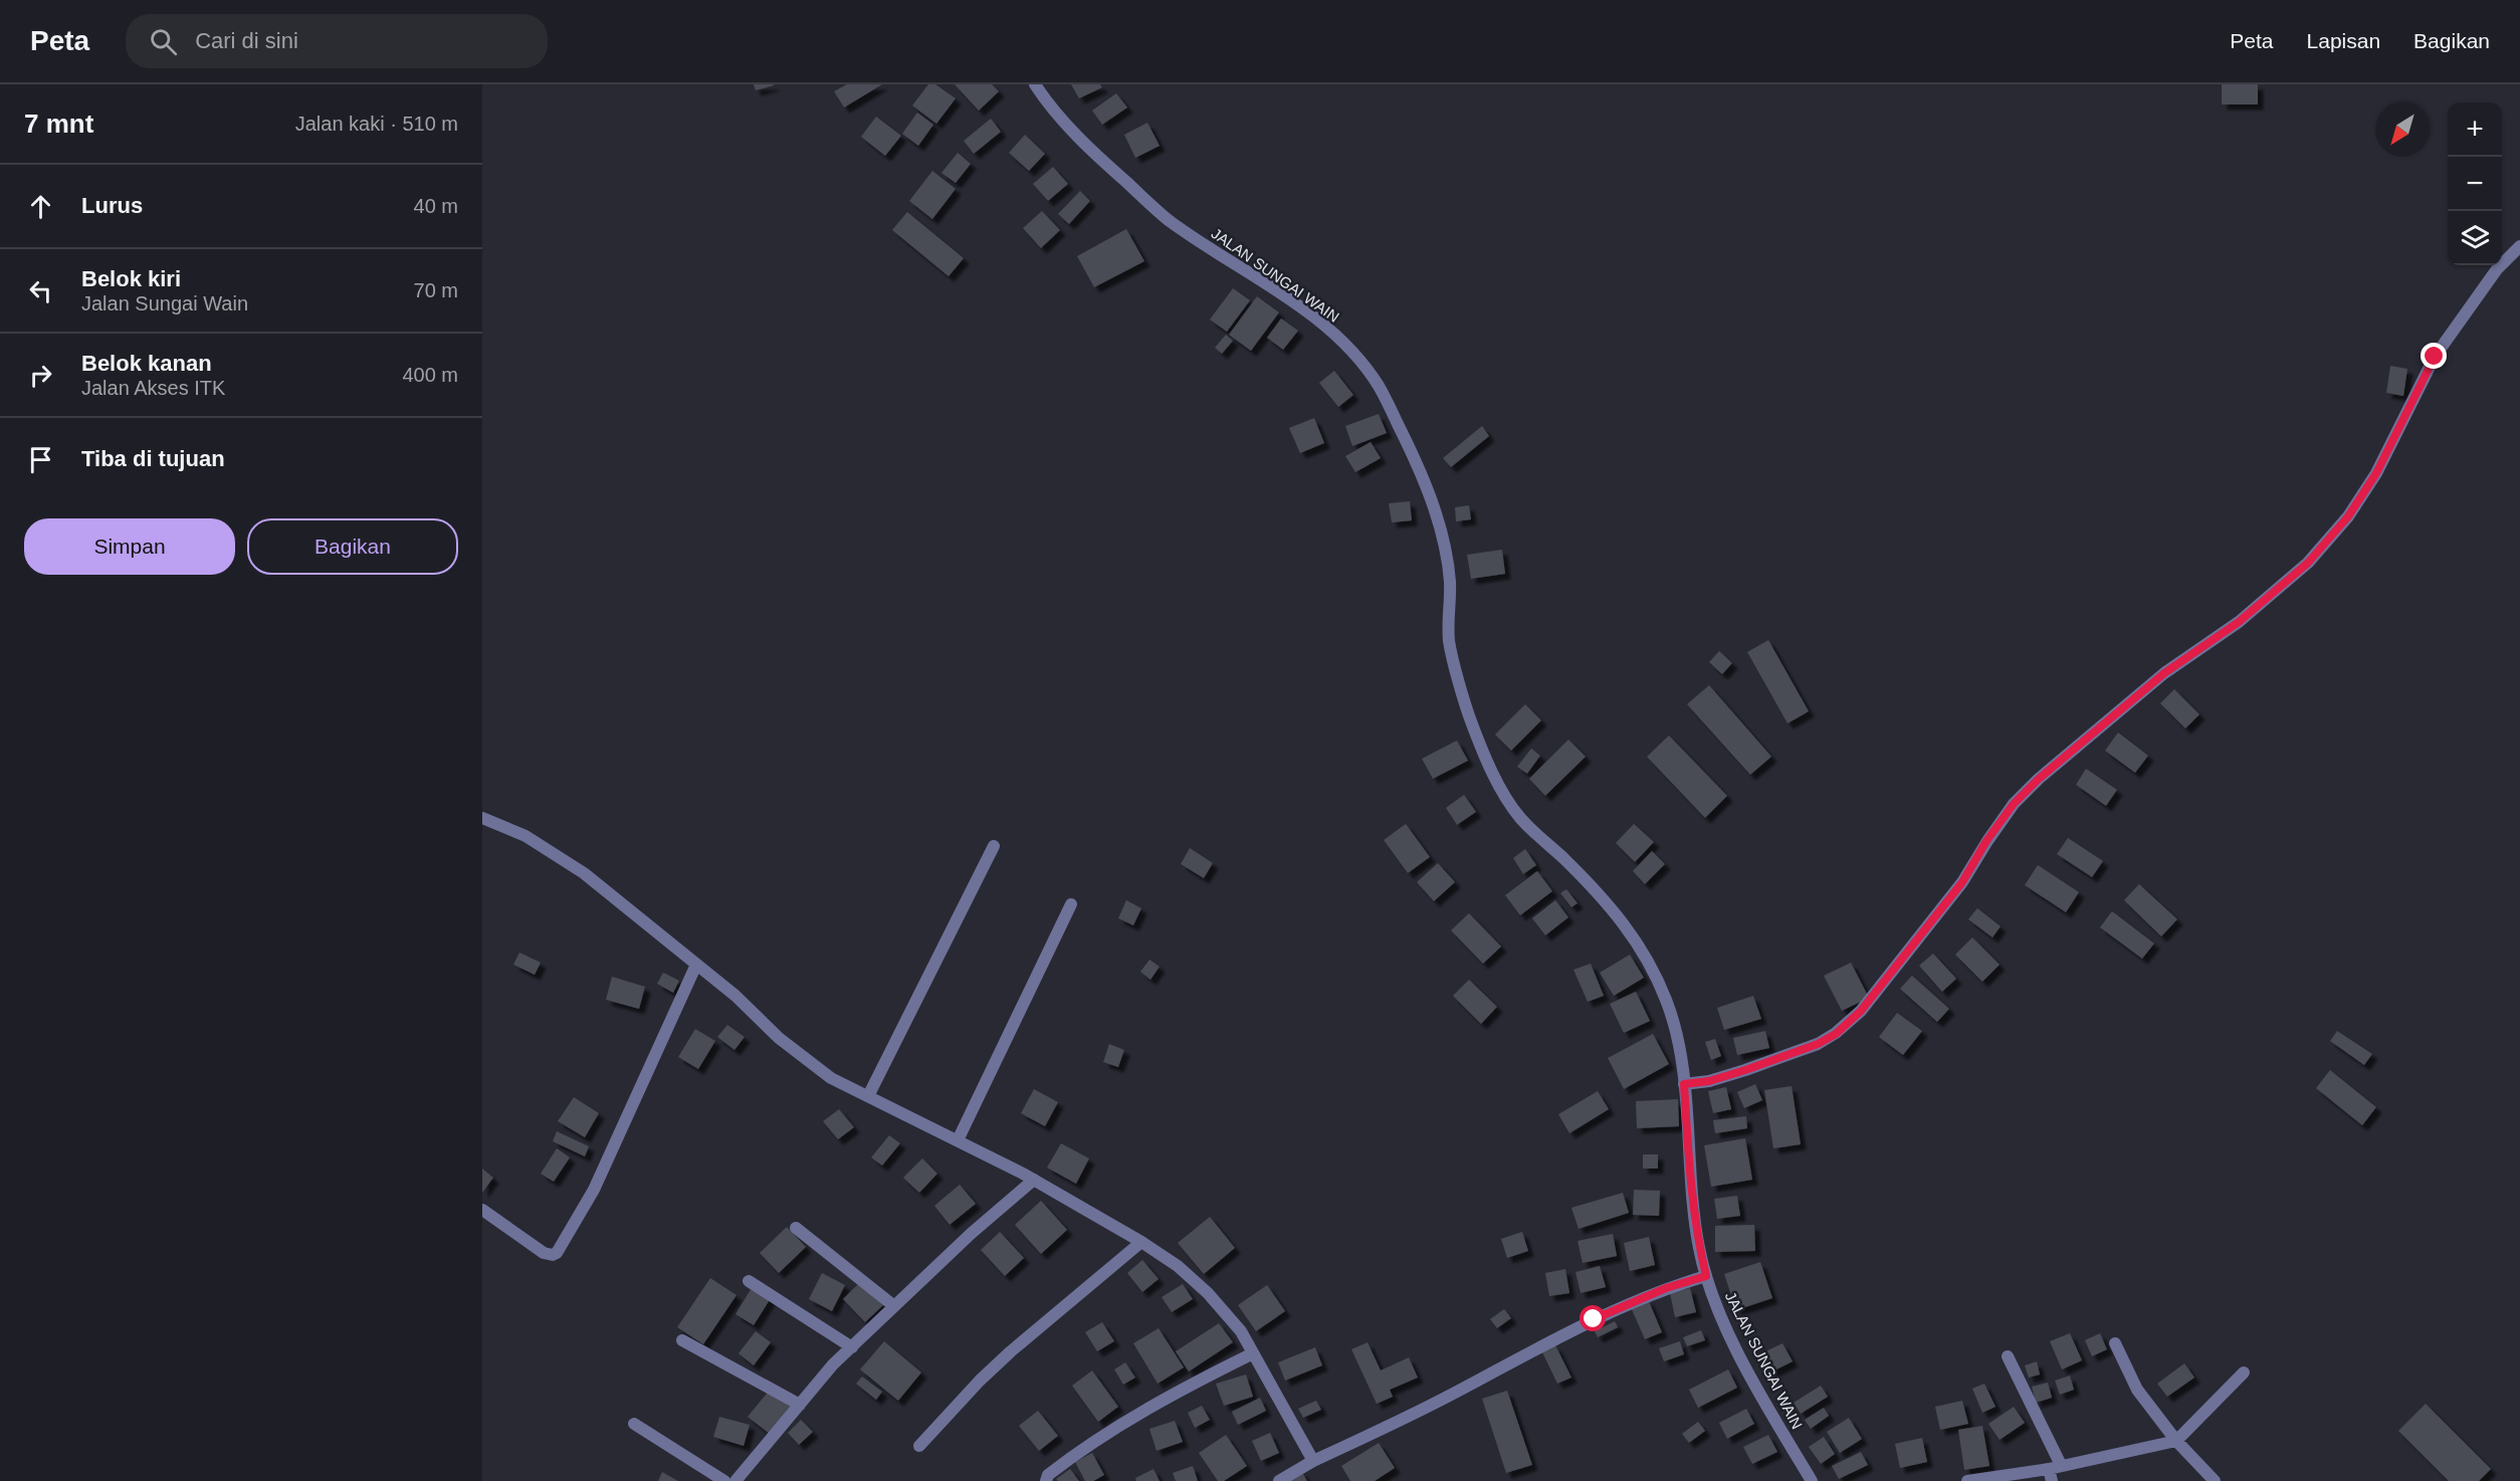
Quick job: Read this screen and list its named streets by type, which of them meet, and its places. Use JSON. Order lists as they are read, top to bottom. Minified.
{"streets":{"street":["JALAN SUNGAI WAIN"]},"north":"bottom left","page":{"header":"Peta","search":"Cari di sini","nav":["Peta","Lapisan","Bagikan"],"heading":["7 mnt","Jalan kaki · 510 m"],"map_buttons":["+","−"],"list":[["Lurus","40 m"],["Belok kiri","Jalan Sungai Wain","70 m"],["Belok kanan","Jalan Akses ITK","400 m"],"Tiba di tujuan"],"buttons":["Simpan","Bagikan"]}}
